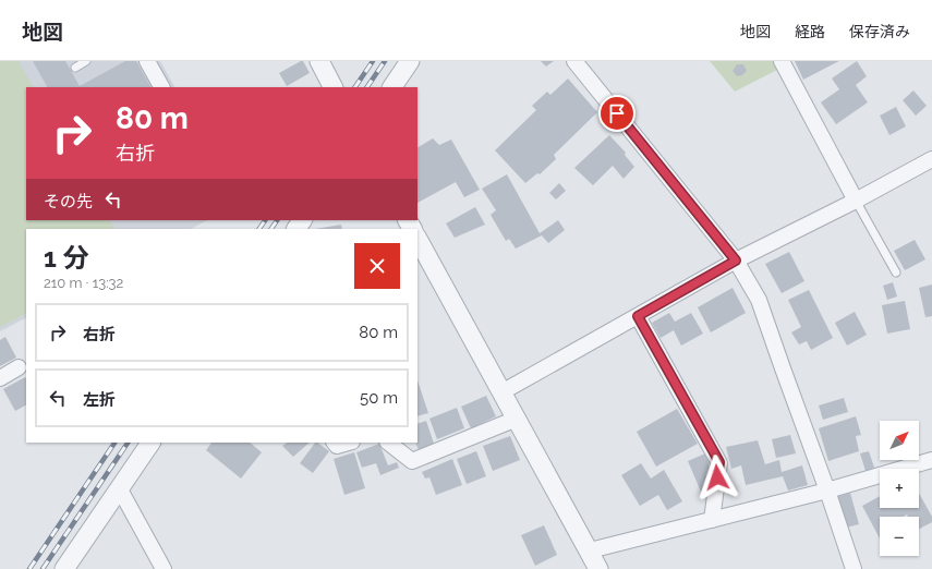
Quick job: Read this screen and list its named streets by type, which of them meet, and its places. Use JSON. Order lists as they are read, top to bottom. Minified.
{"north":"top right","page":{"header":"地図","nav":["地図","経路","保存済み"],"turn":["80 m","右折"],"then":"その先","heading":["1 分","210 m · 13:32"],"list":[{"name":"右折","value":"80 m"},{"name":"左折","value":"50 m"}],"map_buttons":["+","−"]}}
